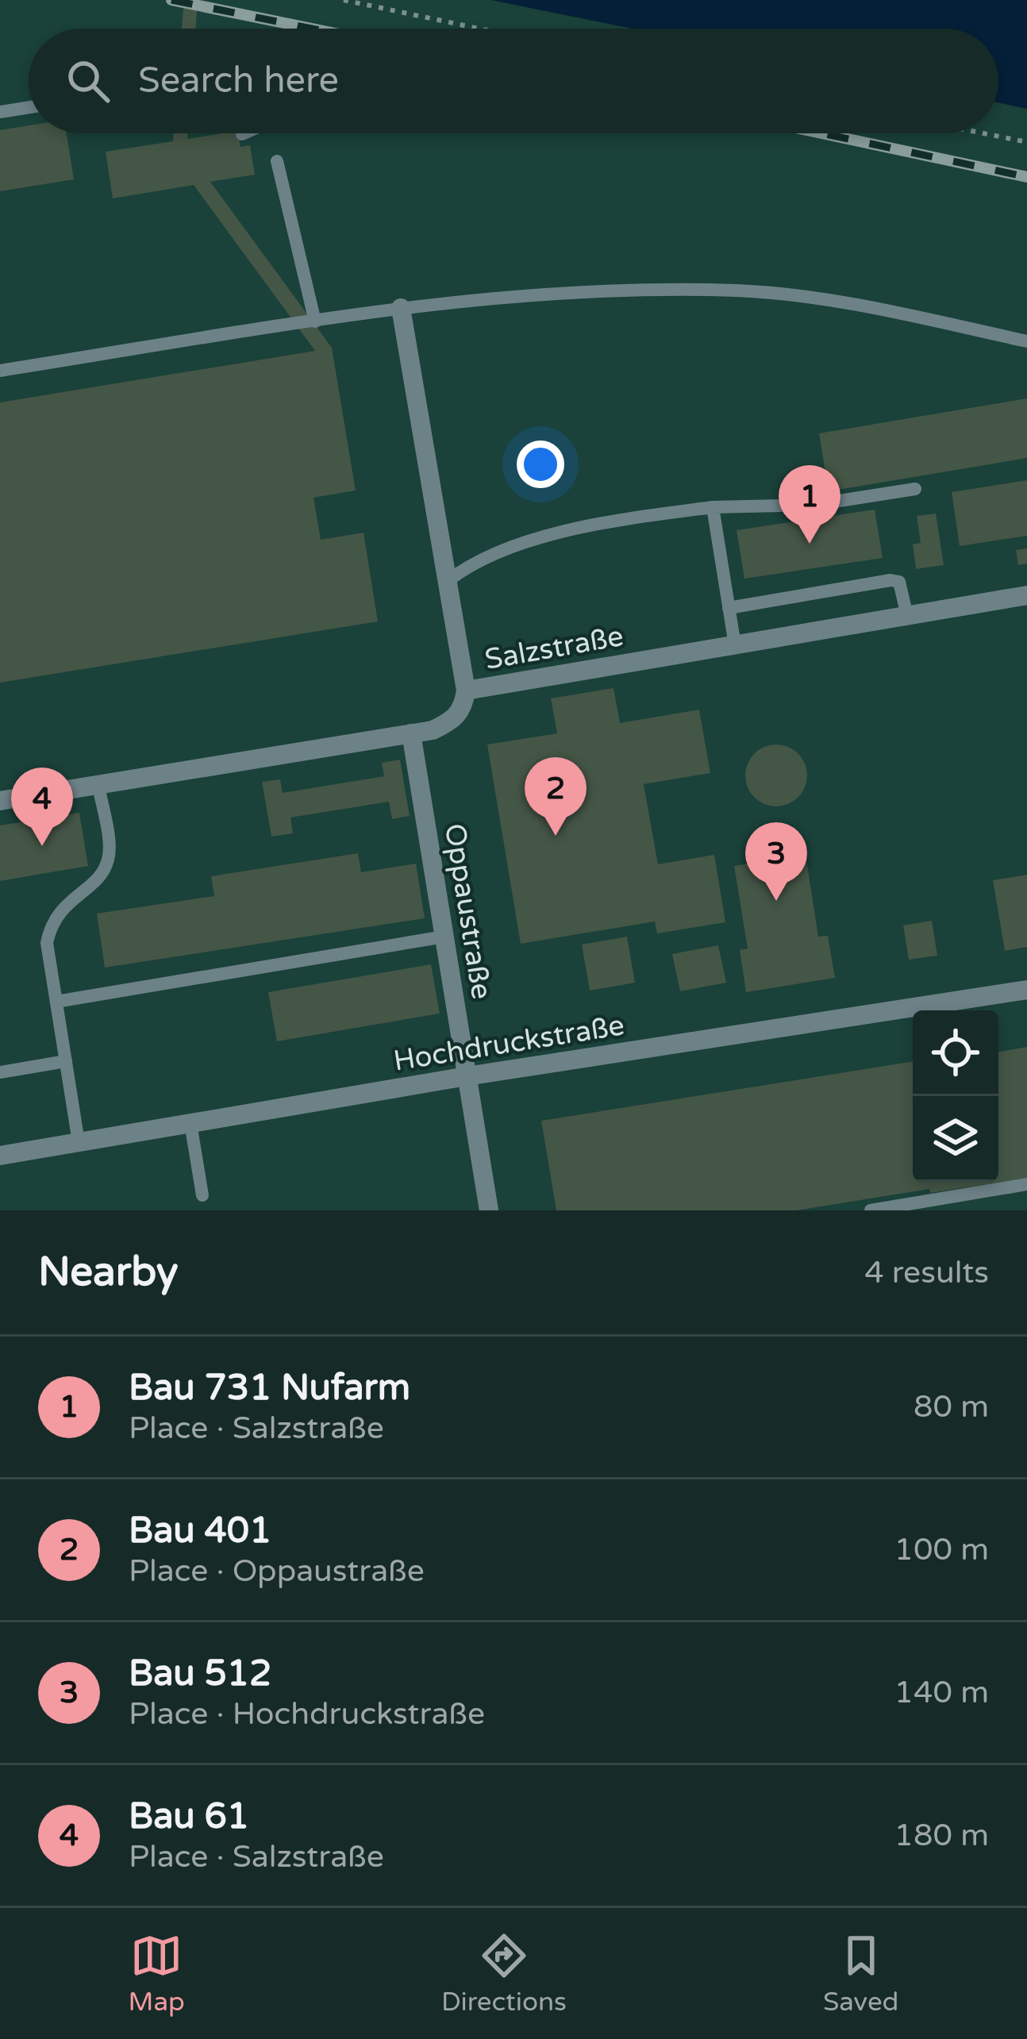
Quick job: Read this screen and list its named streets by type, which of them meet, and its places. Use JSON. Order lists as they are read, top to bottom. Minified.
{"streets":{"street":["Salzstraße","Oppaustraße","Hochdruckstraße"]},"crossings":[["Salzstraße","Oppaustraße"],["Oppaustraße","Hochdruckstraße"]],"page":{"search":"Search here","pins":["1","2","4","3"],"heading":["Nearby","4 results"],"list":[{"mark":"1","name":"Bau 731 Nufarm","note":"Place · Salzstraße","value":"80 m"},{"mark":"2","name":"Bau 401","note":"Place · Oppaustraße","value":"100 m"},{"mark":"3","name":"Bau 512","note":"Place · Hochdruckstraße","value":"140 m"},{"mark":"4","name":"Bau 61","note":"Place · Salzstraße","value":"180 m"}],"nav":["Map","Directions","Saved"]}}
